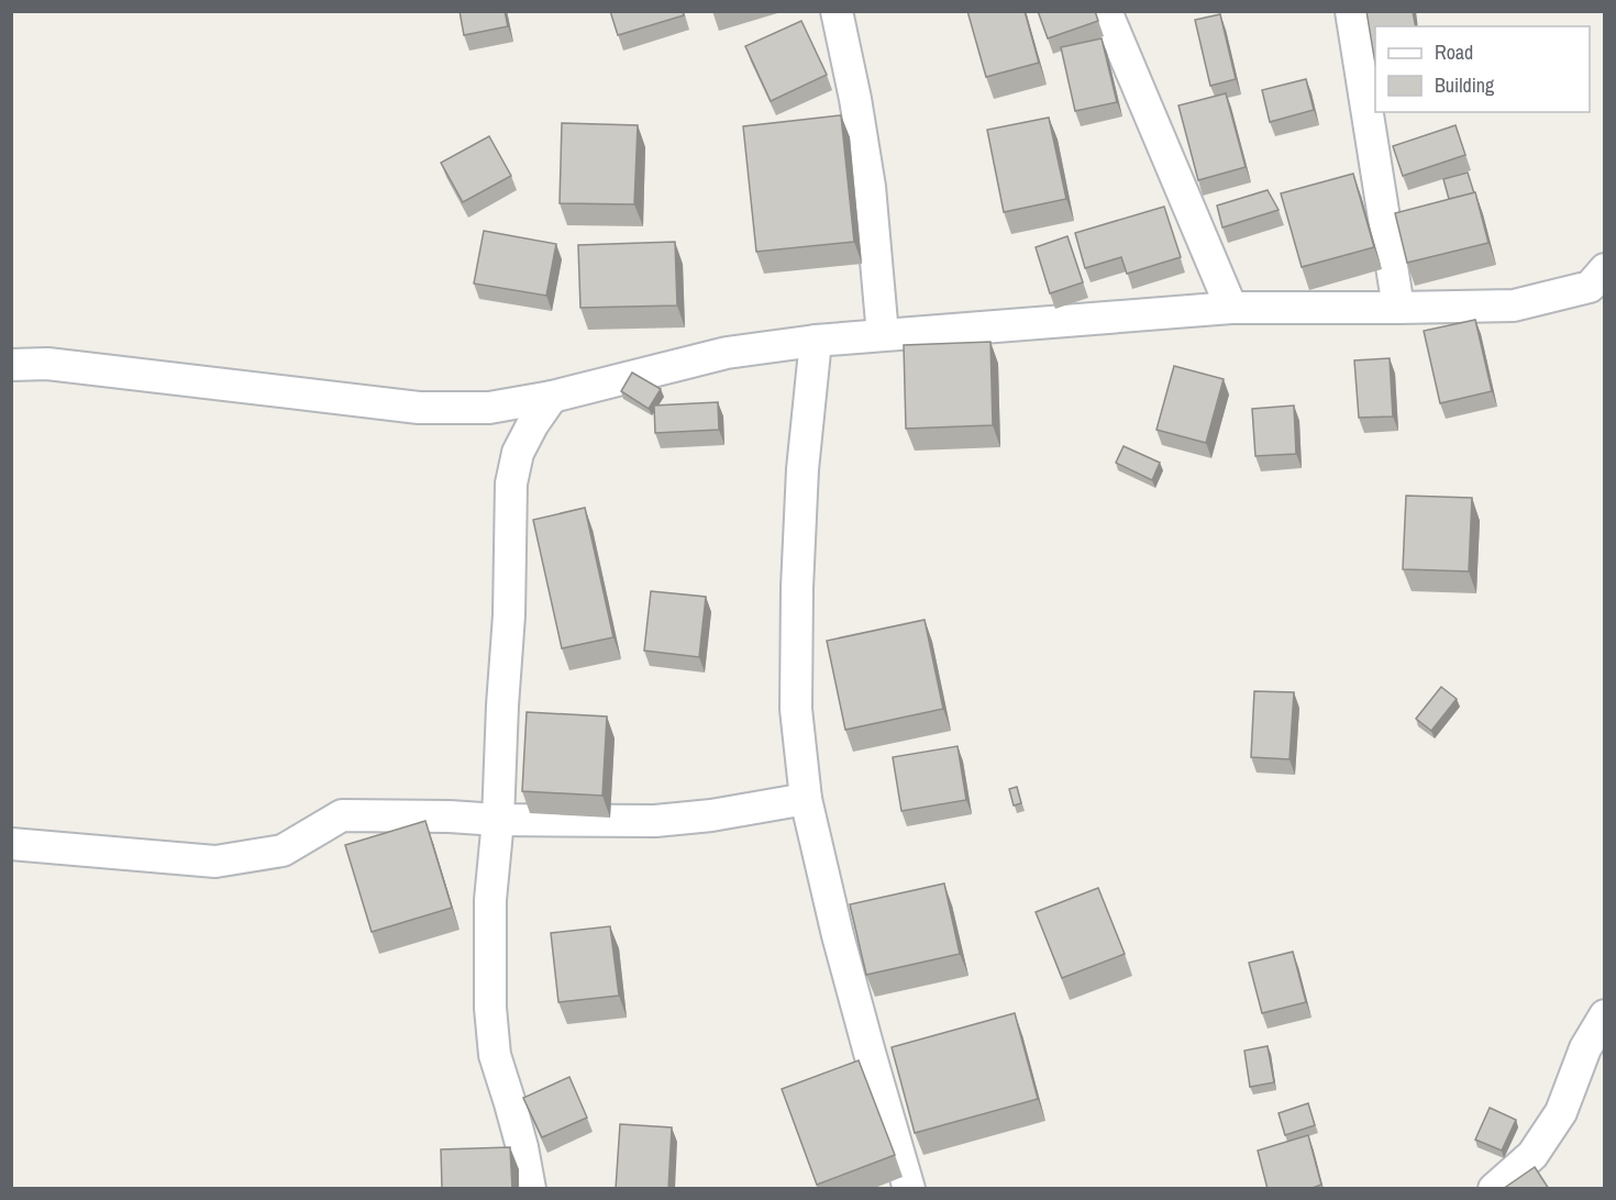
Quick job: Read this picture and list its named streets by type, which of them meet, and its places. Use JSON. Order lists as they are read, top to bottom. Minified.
{"legend":["Road","Building"]}
